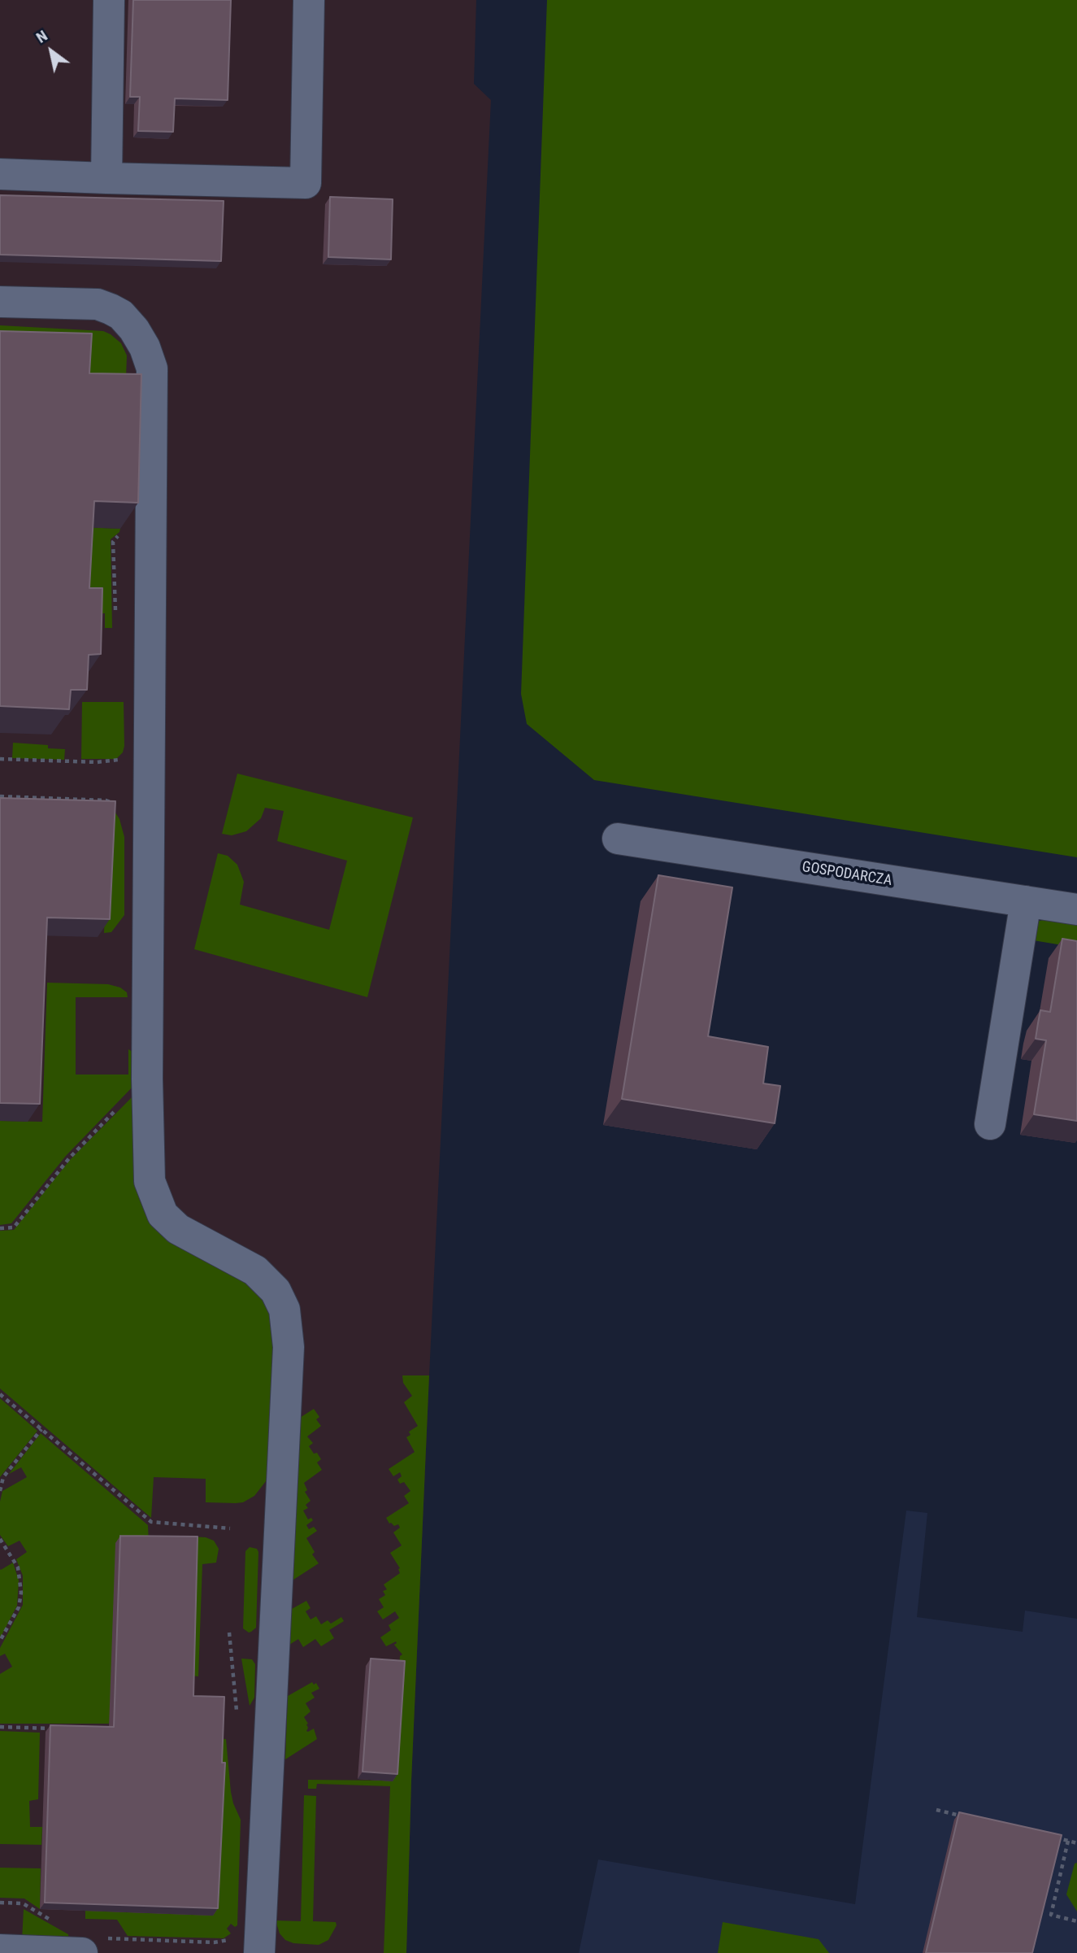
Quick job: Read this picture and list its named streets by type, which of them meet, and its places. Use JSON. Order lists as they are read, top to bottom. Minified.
{"streets":{"street":["GOSPODARCZA"]},"north":"top left"}
